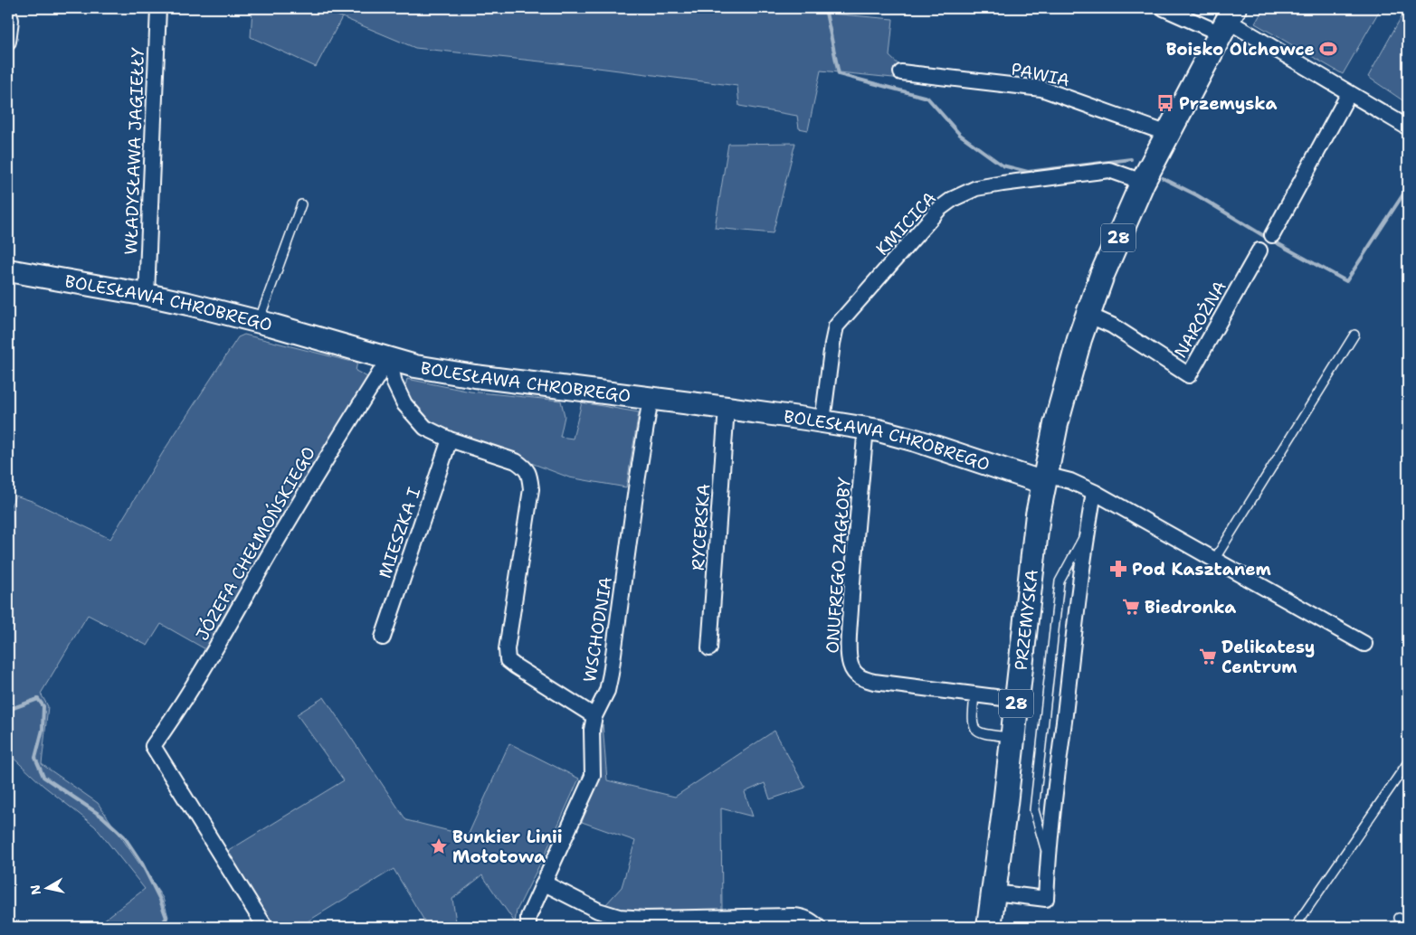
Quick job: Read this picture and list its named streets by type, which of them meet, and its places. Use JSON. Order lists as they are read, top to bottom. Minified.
{"streets":{"main road":["28","PRZEMYSKA"],"street":["PAWIA","WŁADYSŁAWA JAGIEŁŁY","KMICICA","BOLESŁAWA CHROBREGO","NAROŻNA","RYCERSKA","MIESZKA I","JÓZEFA CHEŁMOŃSKIEGO","ONUFREGO ZAGŁOBY","WSCHODNIA"]},"crossings":[["PAWIA","PRZEMYSKA"],["WŁADYSŁAWA JAGIEŁŁY","BOLESŁAWA CHROBREGO"],["KMICICA","BOLESŁAWA CHROBREGO"],["KMICICA","PRZEMYSKA"],["BOLESŁAWA CHROBREGO","RYCERSKA"],["BOLESŁAWA CHROBREGO","JÓZEFA CHEŁMOŃSKIEGO"],["BOLESŁAWA CHROBREGO","ONUFREGO ZAGŁOBY"],["BOLESŁAWA CHROBREGO","PRZEMYSKA"],["BOLESŁAWA CHROBREGO","WSCHODNIA"],["NAROŻNA","PRZEMYSKA"],["ONUFREGO ZAGŁOBY","PRZEMYSKA"]],"places":{"sports":["Boisko Olchowce"],"bus stop":["Przemyska"],"pharmacy":["Pod Kasztanem"],"supermarket":["Biedronka","Delikatesy Centrum"],"place":["Bunkier Linii Mołotowa"]},"north":"left"}
